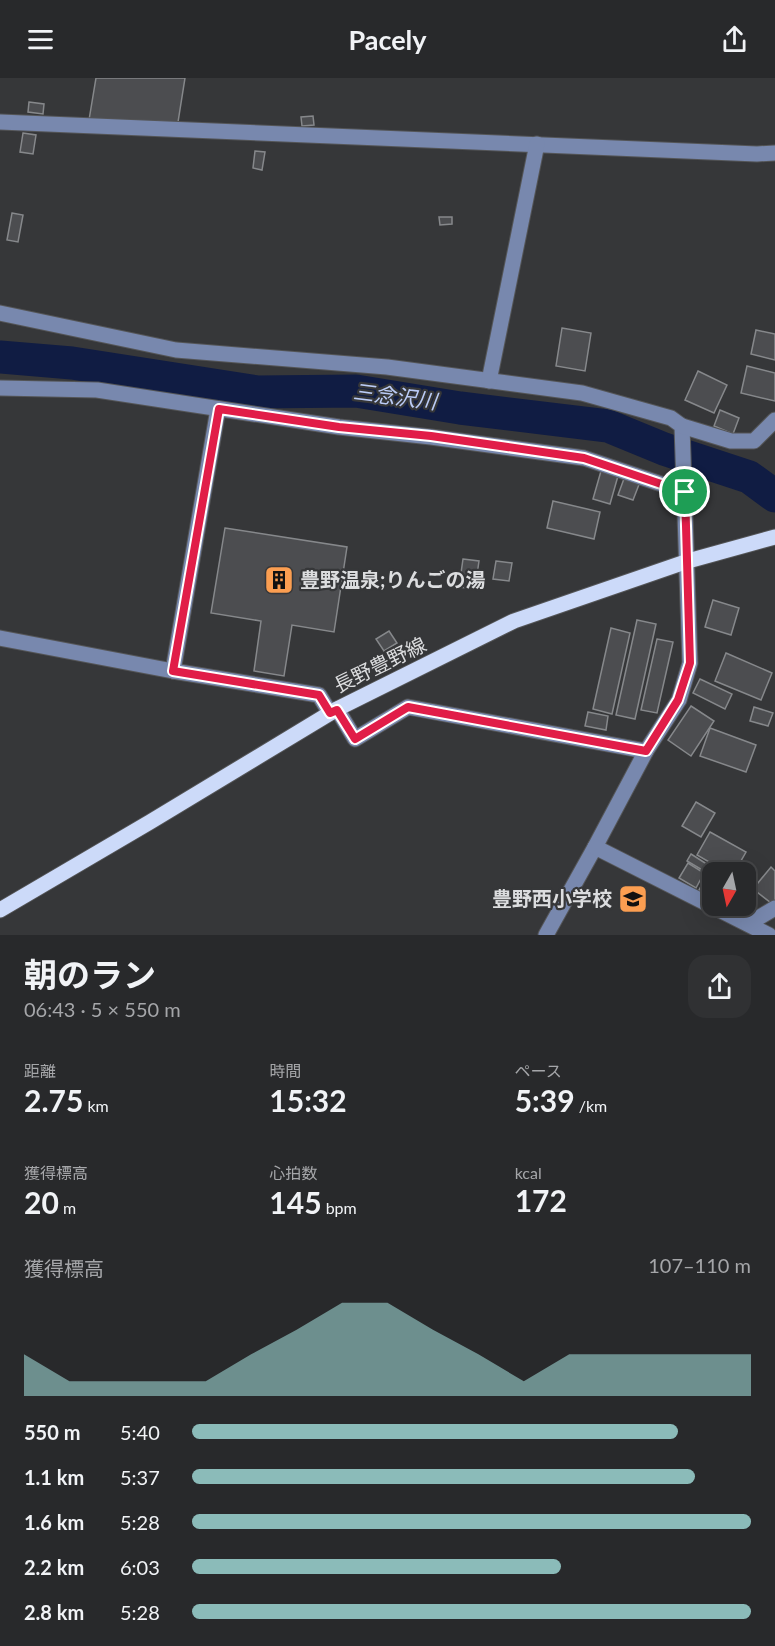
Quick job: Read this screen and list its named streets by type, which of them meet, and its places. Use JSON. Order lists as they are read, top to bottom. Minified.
{"streets":{"main road":["長野豊野線"]},"water":["三念沢川"],"places":{"building":["豊野温泉;りんごの湯"],"school or university":["豊野西小学校"]},"north":"bottom","page":{"header":"Pacely","heading":["朝のラン","06:43 · 5 × 550 m"],"stats":[["距離","2.75 km"],["時間","15:32"],["ペース","5:39 /km"],["獲得標高","20 m"],["心拍数","145 bpm"],["kcal","172"]],"chart":["獲得標高","107–110 m"],"list":[{"name":"550 m","note":"5:40"},{"name":"1.1 km","note":"5:37"},{"name":"1.6 km","note":"5:28"},{"name":"2.2 km","note":"6:03"},{"name":"2.8 km","note":"5:28"}]}}
